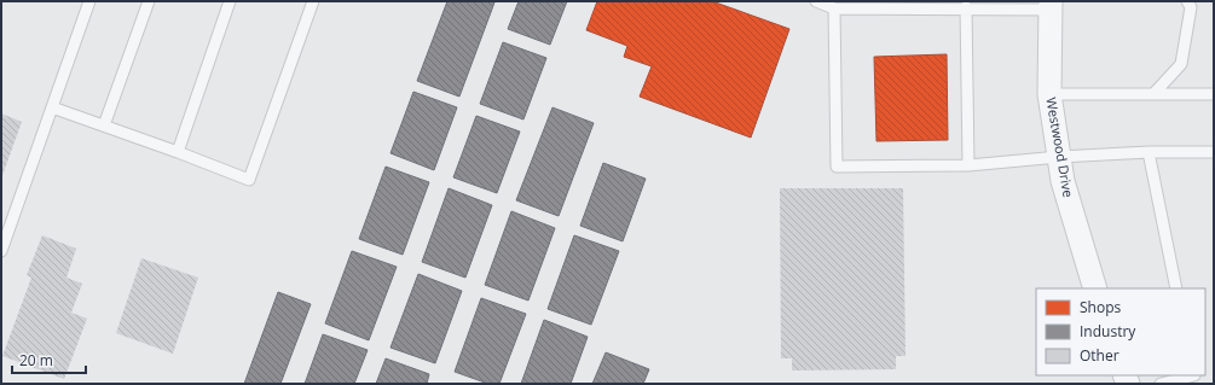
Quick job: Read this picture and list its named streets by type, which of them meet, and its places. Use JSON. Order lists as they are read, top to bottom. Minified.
{"streets":{"street":["Westwood Drive"]},"legend":["Shops","Industry","Other"],"scale_bar":"20 m"}
